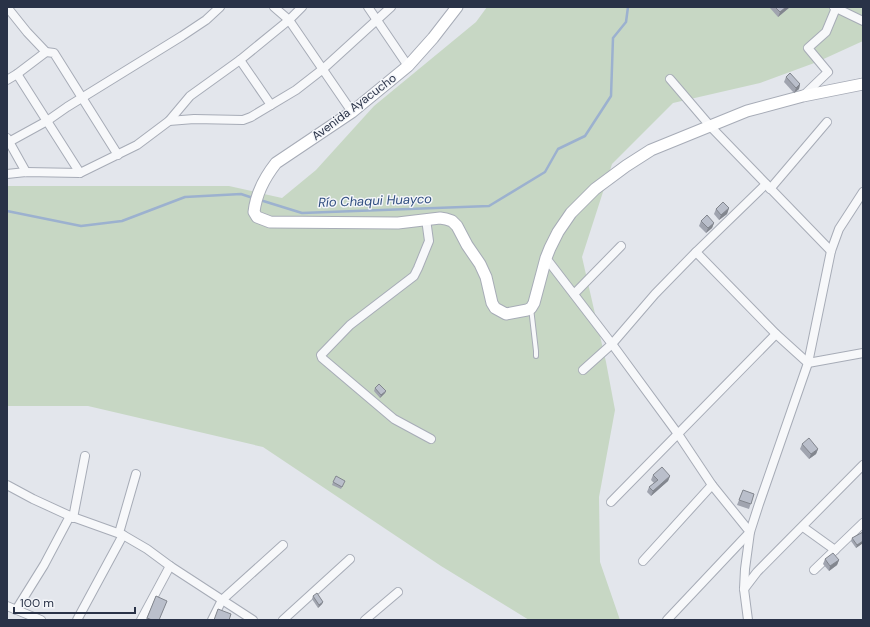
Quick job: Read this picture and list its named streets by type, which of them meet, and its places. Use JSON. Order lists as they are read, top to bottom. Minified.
{"streets":{"street":["Avenida Ayacucho"]},"water":["Río Chaqui Huayco"],"scale_bar":"100 m"}
